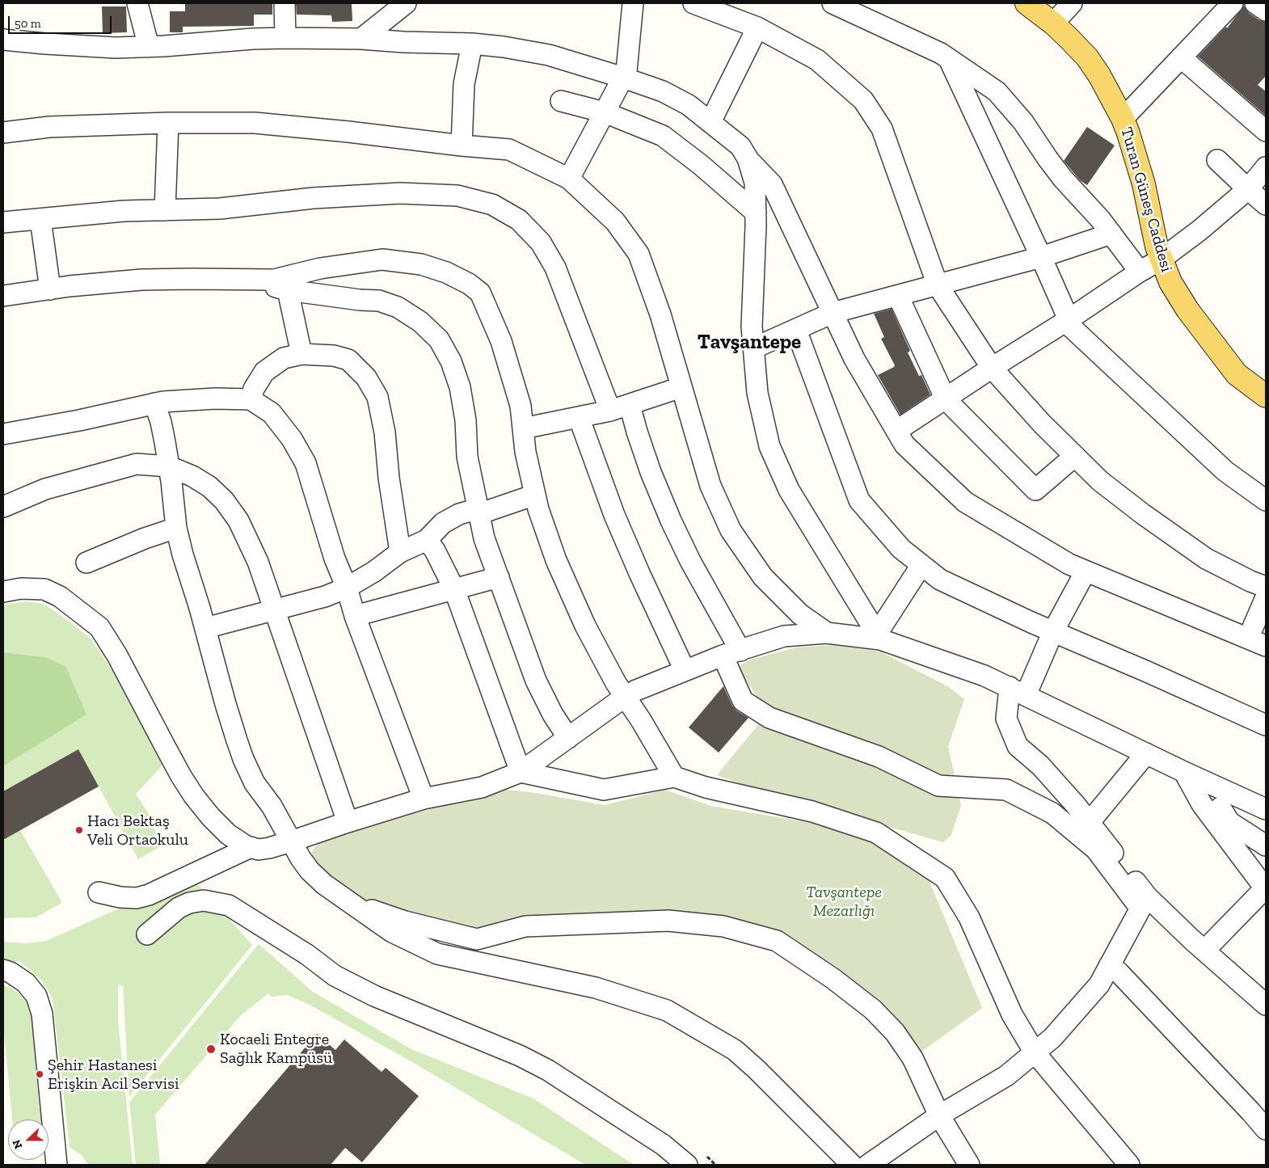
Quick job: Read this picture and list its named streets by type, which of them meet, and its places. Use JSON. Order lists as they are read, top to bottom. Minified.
{"streets":{"main road":["Turan Güneş Caddesi"]},"districts":["Tavşantepe"],"parks":["Tavşantepe Mezarlığı"],"places":["Hacı Bektaş Veli Ortaokulu","Kocaeli Entegre Sağlık Kampüsü","Şehir Hastanesi Erişkin Acil Servisi"],"scale_bar":"50 m","north":"left"}
